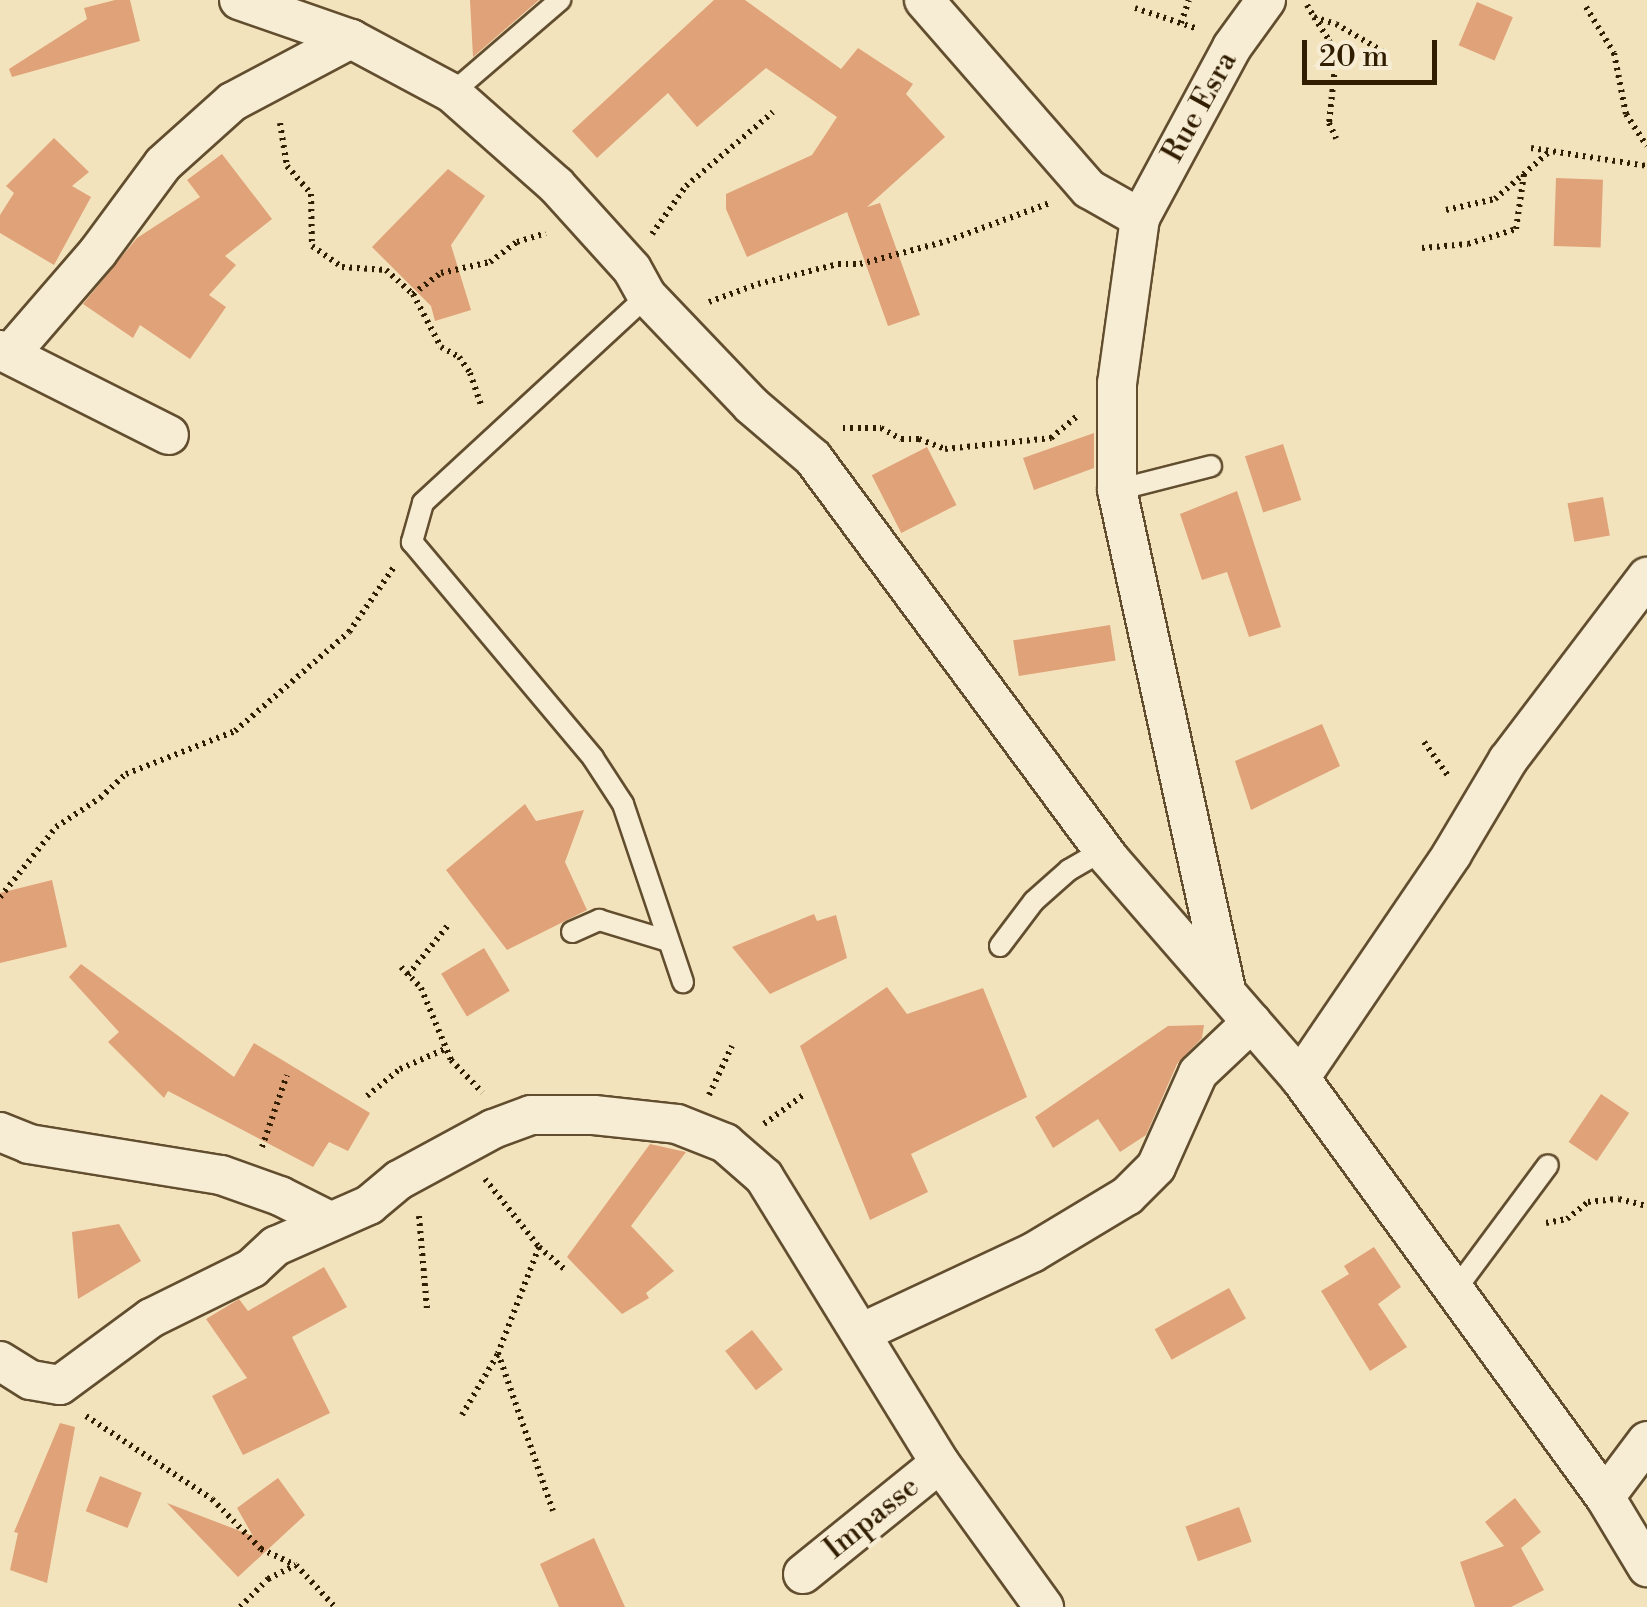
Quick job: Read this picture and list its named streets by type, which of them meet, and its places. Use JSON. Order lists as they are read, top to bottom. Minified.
{"streets":{"street":["Rue Esra","Impasse"]},"scale_bar":"20 m"}
